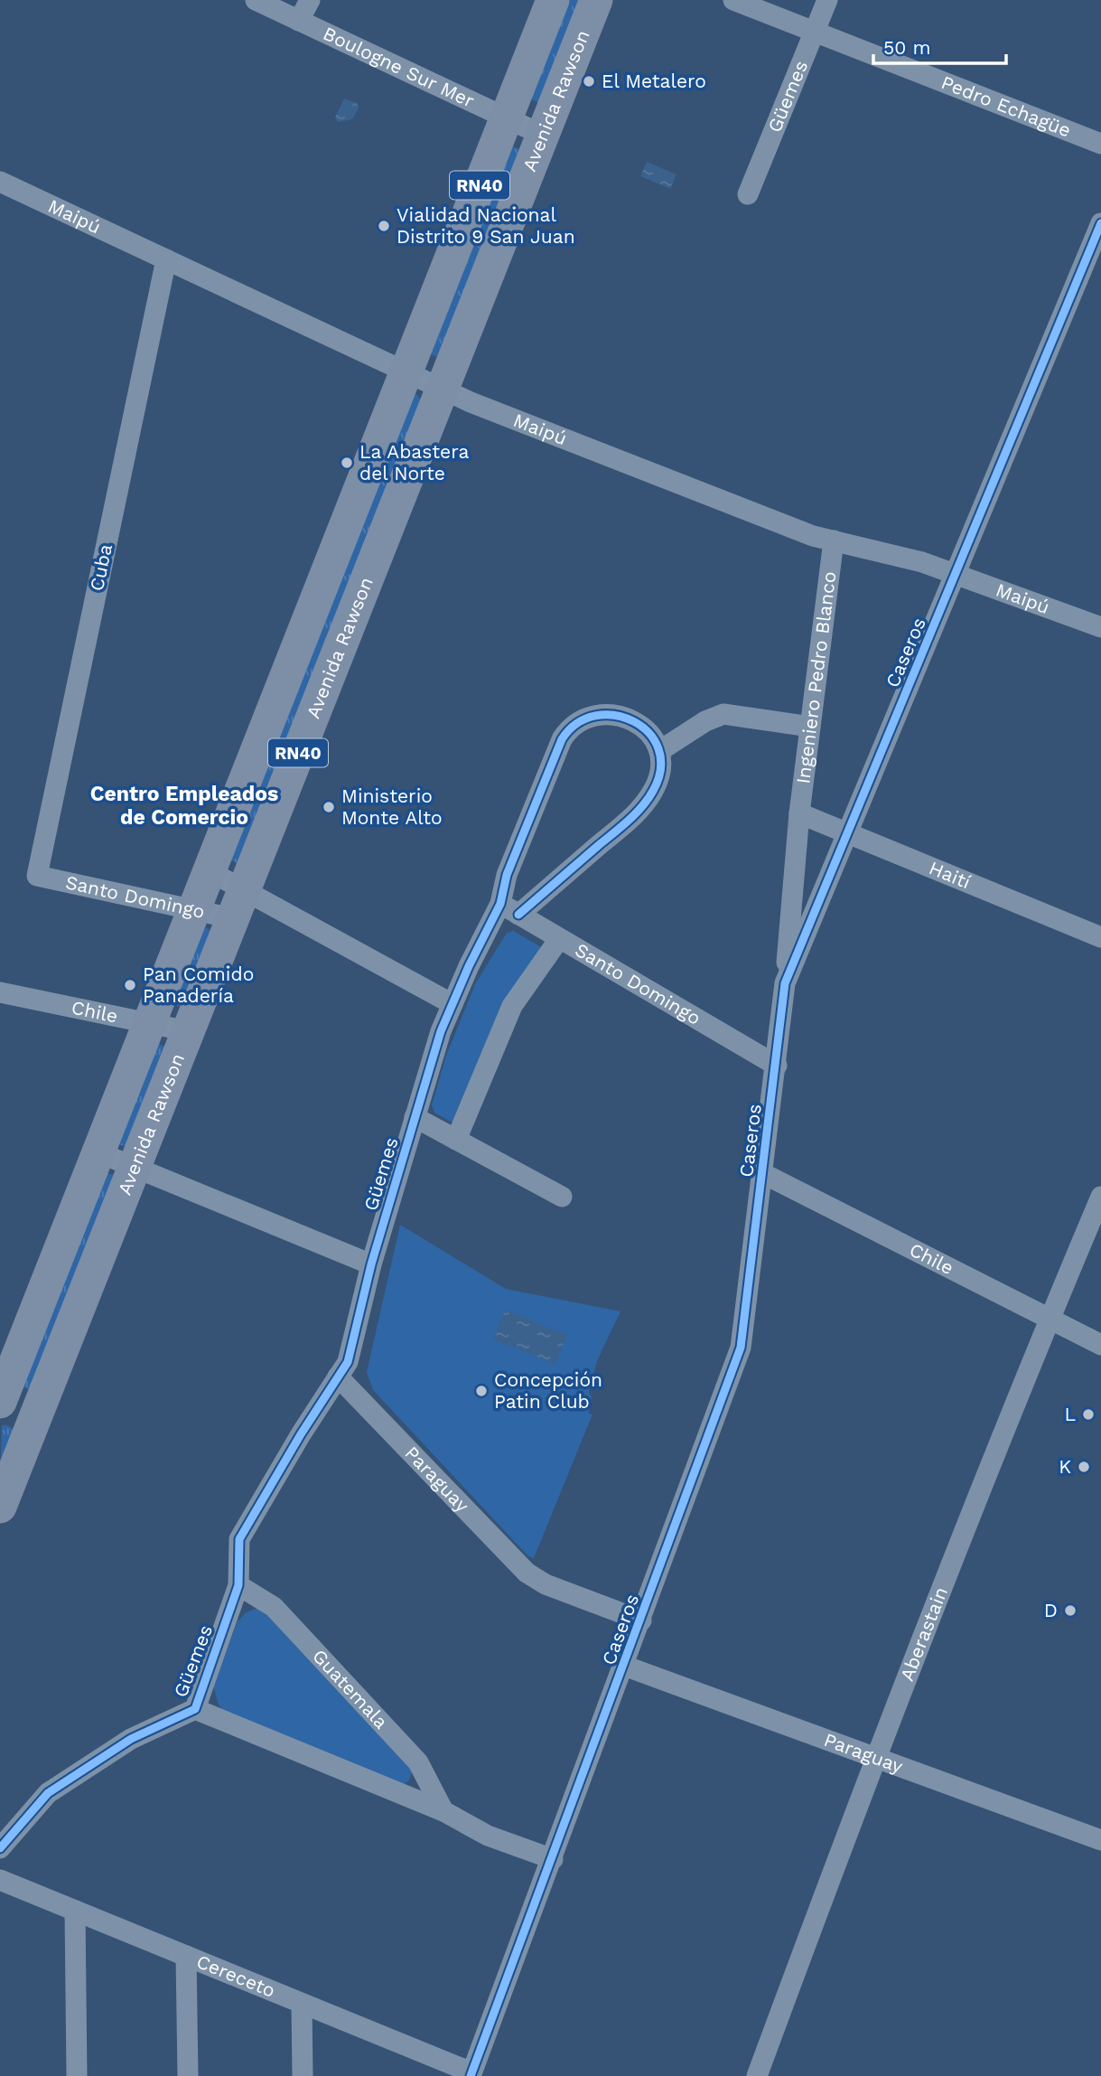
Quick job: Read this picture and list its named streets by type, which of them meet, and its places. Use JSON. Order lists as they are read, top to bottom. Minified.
{"streets":{"main road":["Avenida Rawson","RN40"],"street":["Boulogne Sur Mer","Güemes","Pedro Echagüe","Maipú","Cuba","Caseros","Ingeniero Pedro Blanco","Haití","Santo Domingo","Chile","Paraguay","Aberastain","Guatemala","Cereceto"]},"crossings":[["Boulogne Sur Mer","Avenida Rawson"],["Güemes","Pedro Echagüe"],["Güemes","Santo Domingo"],["Güemes","Paraguay"],["Güemes","Guatemala"],["Avenida Rawson","Maipú"],["Avenida Rawson","Santo Domingo"],["Avenida Rawson","Chile"],["Maipú","Cuba"],["Maipú","Caseros"],["Maipú","Ingeniero Pedro Blanco"],["Cuba","Santo Domingo"],["Caseros","Ingeniero Pedro Blanco"],["Caseros","Haití"],["Caseros","Santo Domingo"],["Caseros","Chile"],["Caseros","Paraguay"],["Caseros","Cereceto"],["Ingeniero Pedro Blanco","Haití"],["Chile","Aberastain"],["Paraguay","Aberastain"]],"districts":["Centro Empleados de Comercio"],"places":["El Metalero","Vialidad Nacional Distrito 9 San Juan","La Abastera del Norte","Ministerio Monte Alto","Pan Comido Panadería","Concepción Patin Club","L","K","D"],"scale_bar":"50 m"}
